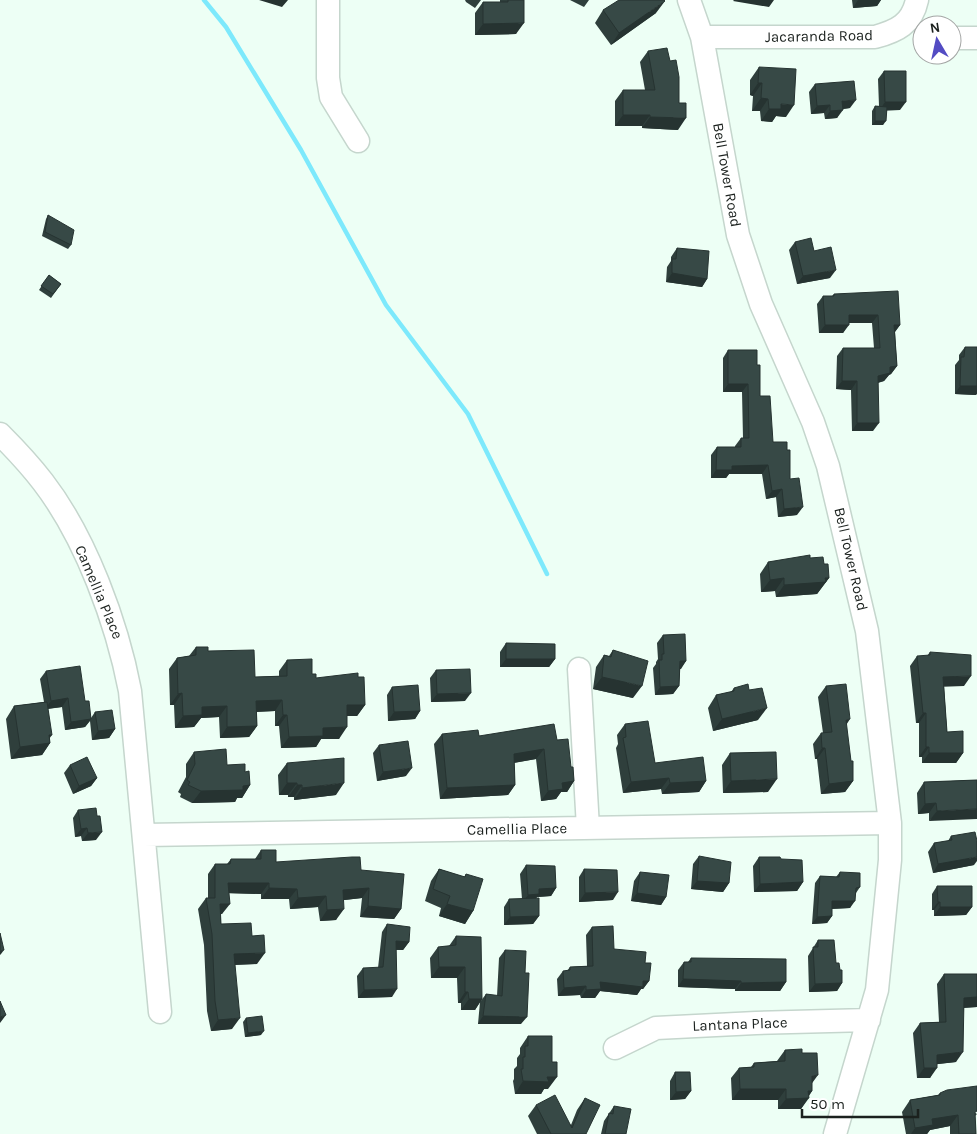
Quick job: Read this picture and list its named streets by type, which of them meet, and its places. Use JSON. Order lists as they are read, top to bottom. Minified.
{"streets":{"street":["Jacaranda Road","Bell Tower Road","Camellia Place","Lantana Place"]},"crossings":[["Jacaranda Road","Bell Tower Road"],["Bell Tower Road","Camellia Place"],["Bell Tower Road","Lantana Place"]],"scale_bar":"50 m","north":"top"}
